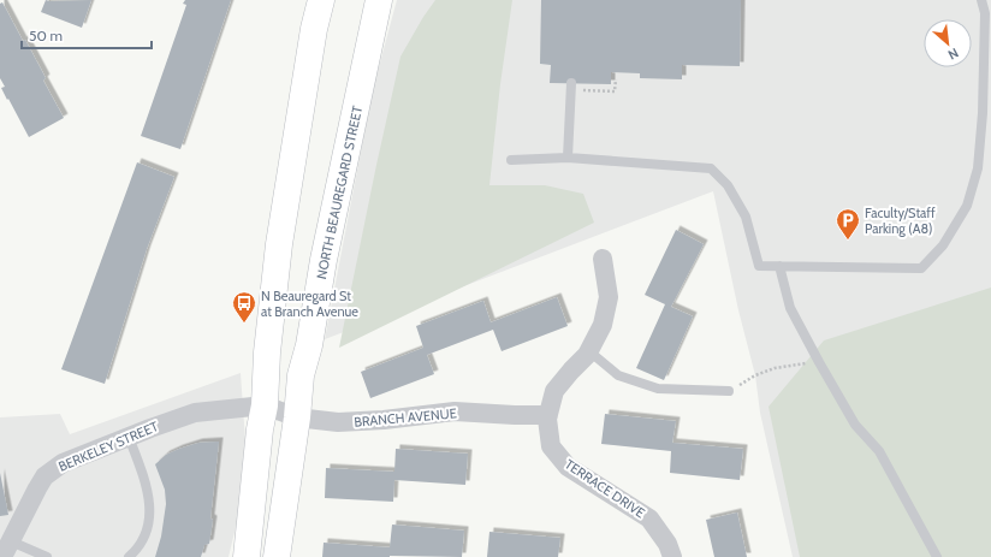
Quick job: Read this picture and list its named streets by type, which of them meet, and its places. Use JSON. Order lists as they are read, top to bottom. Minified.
{"streets":{"main road":["NORTH BEAUREGARD STREET"],"street":["BRANCH AVENUE","BERKELEY STREET","TERRACE DRIVE"]},"crossings":[["NORTH BEAUREGARD STREET","BRANCH AVENUE"],["BRANCH AVENUE","BERKELEY STREET"],["BRANCH AVENUE","TERRACE DRIVE"]],"places":{"parking":["Faculty/Staff Parking (A8)"],"bus stop":["N Beauregard St at Branch Avenue"]},"scale_bar":"50 m","north":"bottom right"}
